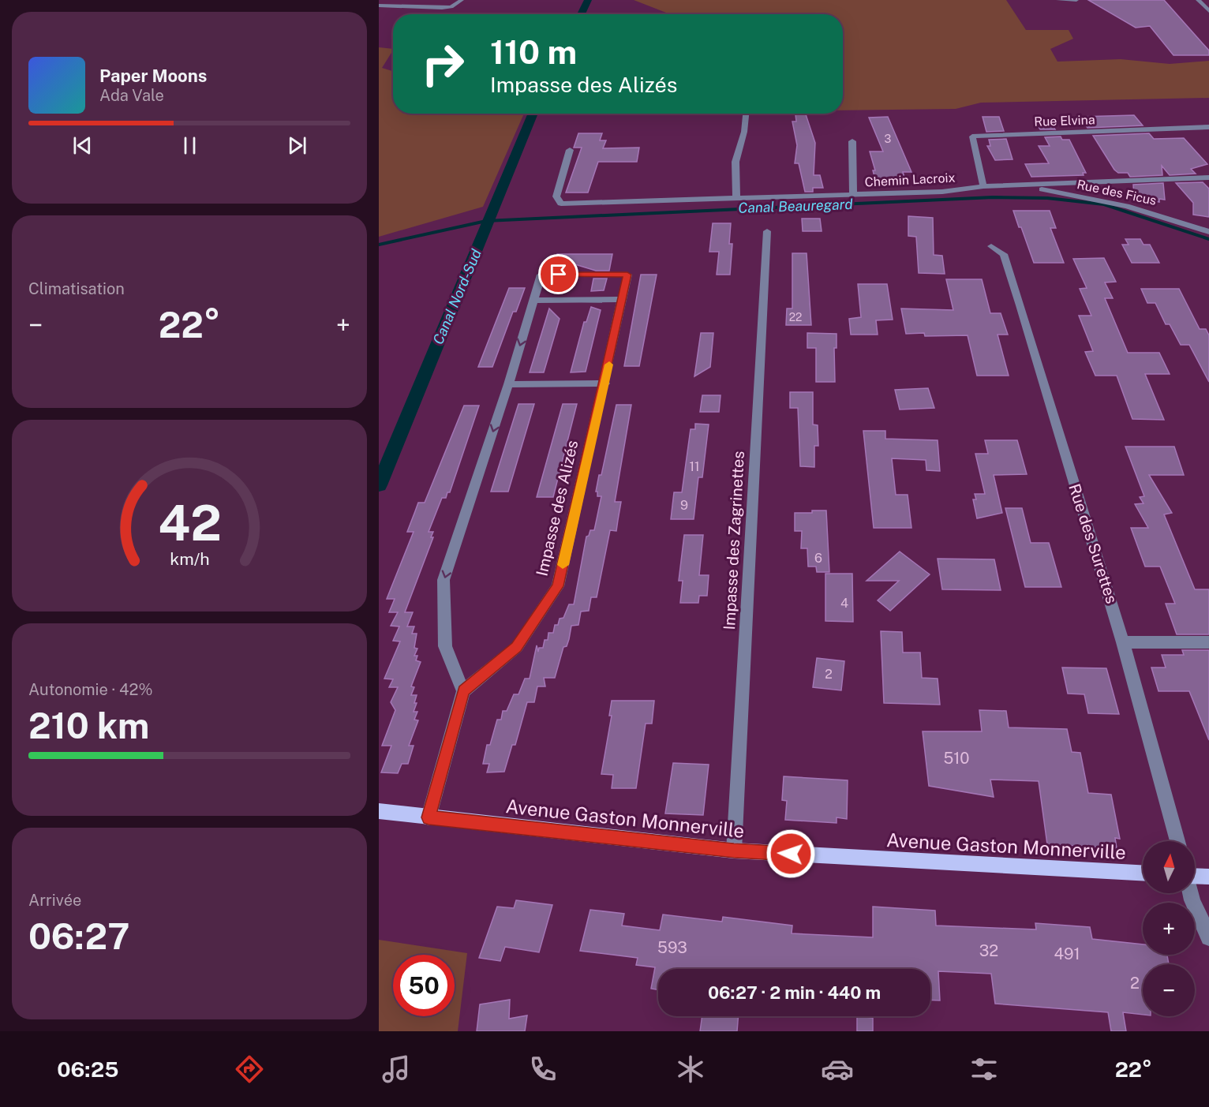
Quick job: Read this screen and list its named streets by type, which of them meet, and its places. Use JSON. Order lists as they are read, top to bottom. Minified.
{"streets":{"main road":["Avenue Gaston Monnerville"],"street":["Rue Elvina","Chemin Lacroix","Rue des Ficus","Impasse des Alizés","Impasse des Zagrinettes","Rue des Surettes"]},"crossings":[["Rue Elvina","Chemin Lacroix"],["Chemin Lacroix","Rue des Ficus"],["Impasse des Zagrinettes","Avenue Gaston Monnerville"]],"water":["Canal Beauregard","Canal Nord-Sud"],"house_numbers":["3","22","11","9","6","4","2","510","593","32","491","2"],"north":"top","page":{"turn":["110 m","Impasse des Alizés"],"song":["Paper Moons","Ada Vale"],"tile":["Climatisation",["Autonomie · 42%","210 km"],["Arrivée","06:27"]],"heat":["−","22°","+"],"map_buttons":["+","−"],"limit":"50","trip":"06:27 · 2 min · 440 m","tabs":["06:25","22°"],"gauge":["42","km/h"]}}
